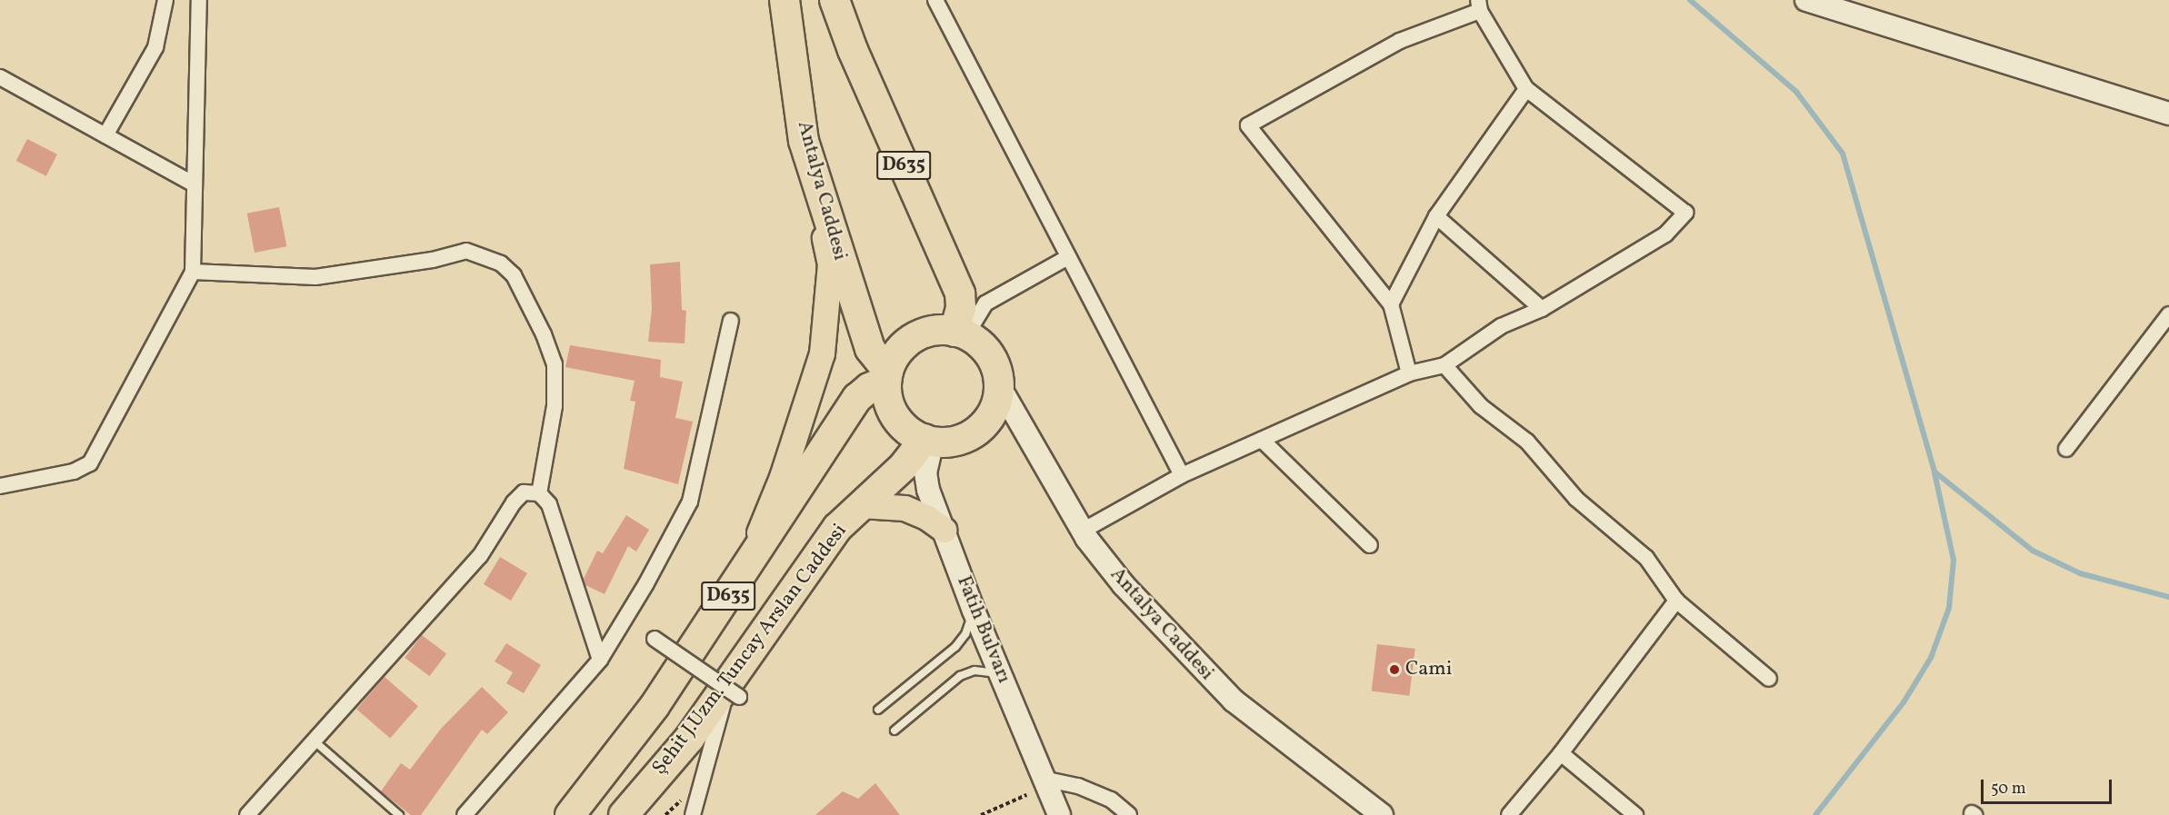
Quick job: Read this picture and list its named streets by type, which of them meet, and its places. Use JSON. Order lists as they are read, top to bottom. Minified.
{"streets":{"highway":["D635","Antalya Caddesi","Şehit J.Uzm. Tuncay Arslan Caddesi"],"main road":["Fatih Bulvarı"]},"crossings":[["D635","Antalya Caddesi"],["D635","Fatih Bulvarı"],["D635","Şehit J.Uzm. Tuncay Arslan Caddesi"],["Antalya Caddesi","Fatih Bulvarı"],["Antalya Caddesi","Şehit J.Uzm. Tuncay Arslan Caddesi"],["Fatih Bulvarı","Şehit J.Uzm. Tuncay Arslan Caddesi"]],"places":["Cami"],"scale_bar":"50 m"}
